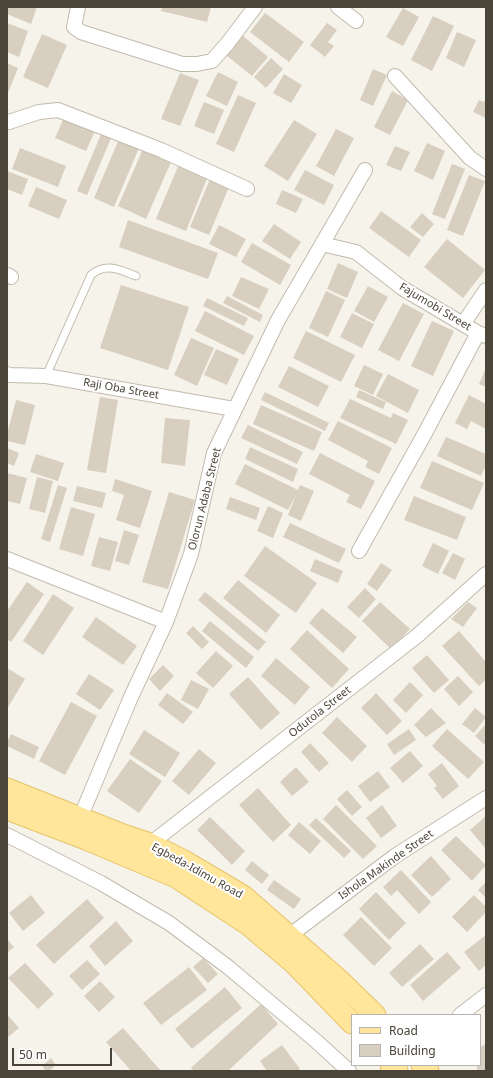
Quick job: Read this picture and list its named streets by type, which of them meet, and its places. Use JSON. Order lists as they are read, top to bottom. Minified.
{"streets":{"main road":["Egbeda-Idimu Road"],"street":["Fajumobi Street","Raji Oba Street","Olorun Adaba Street","Odutola Street","Ishola Makinde Street"]},"crossings":[["Fajumobi Street","Olorun Adaba Street"],["Raji Oba Street","Olorun Adaba Street"],["Olorun Adaba Street","Egbeda-Idimu Road"],["Odutola Street","Egbeda-Idimu Road"],["Ishola Makinde Street","Egbeda-Idimu Road"]],"legend":["Road","Building"],"scale_bar":"50 m"}
